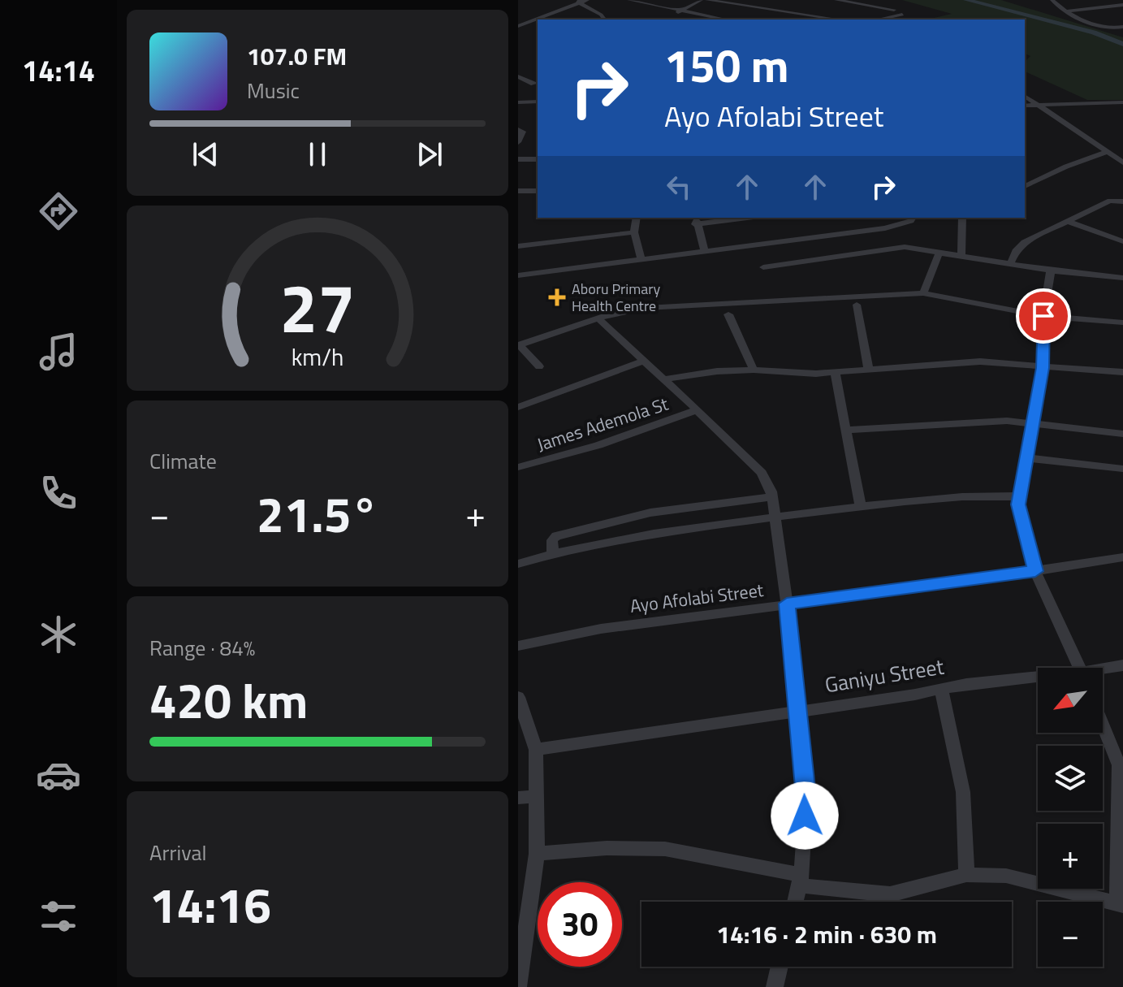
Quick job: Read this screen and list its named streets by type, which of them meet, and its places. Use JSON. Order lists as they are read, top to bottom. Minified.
{"streets":{"street":["James Ademola St","Ayo Afolabi Street","Ganiyu Street"]},"places":{"health":["Aboru Primary Health Centre"]},"north":"bottom left","page":{"tabs":"14:14","turn":["150 m","Ayo Afolabi Street"],"song":["107.0 FM","Music"],"tile":["Climate",["Range · 84%","420 km"],["Arrival","14:16"]],"heat":["−","21.5°","+"],"map_buttons":["+","−"],"limit":"30","trip":"14:16 · 2 min · 630 m","gauge":["27","km/h"]}}
